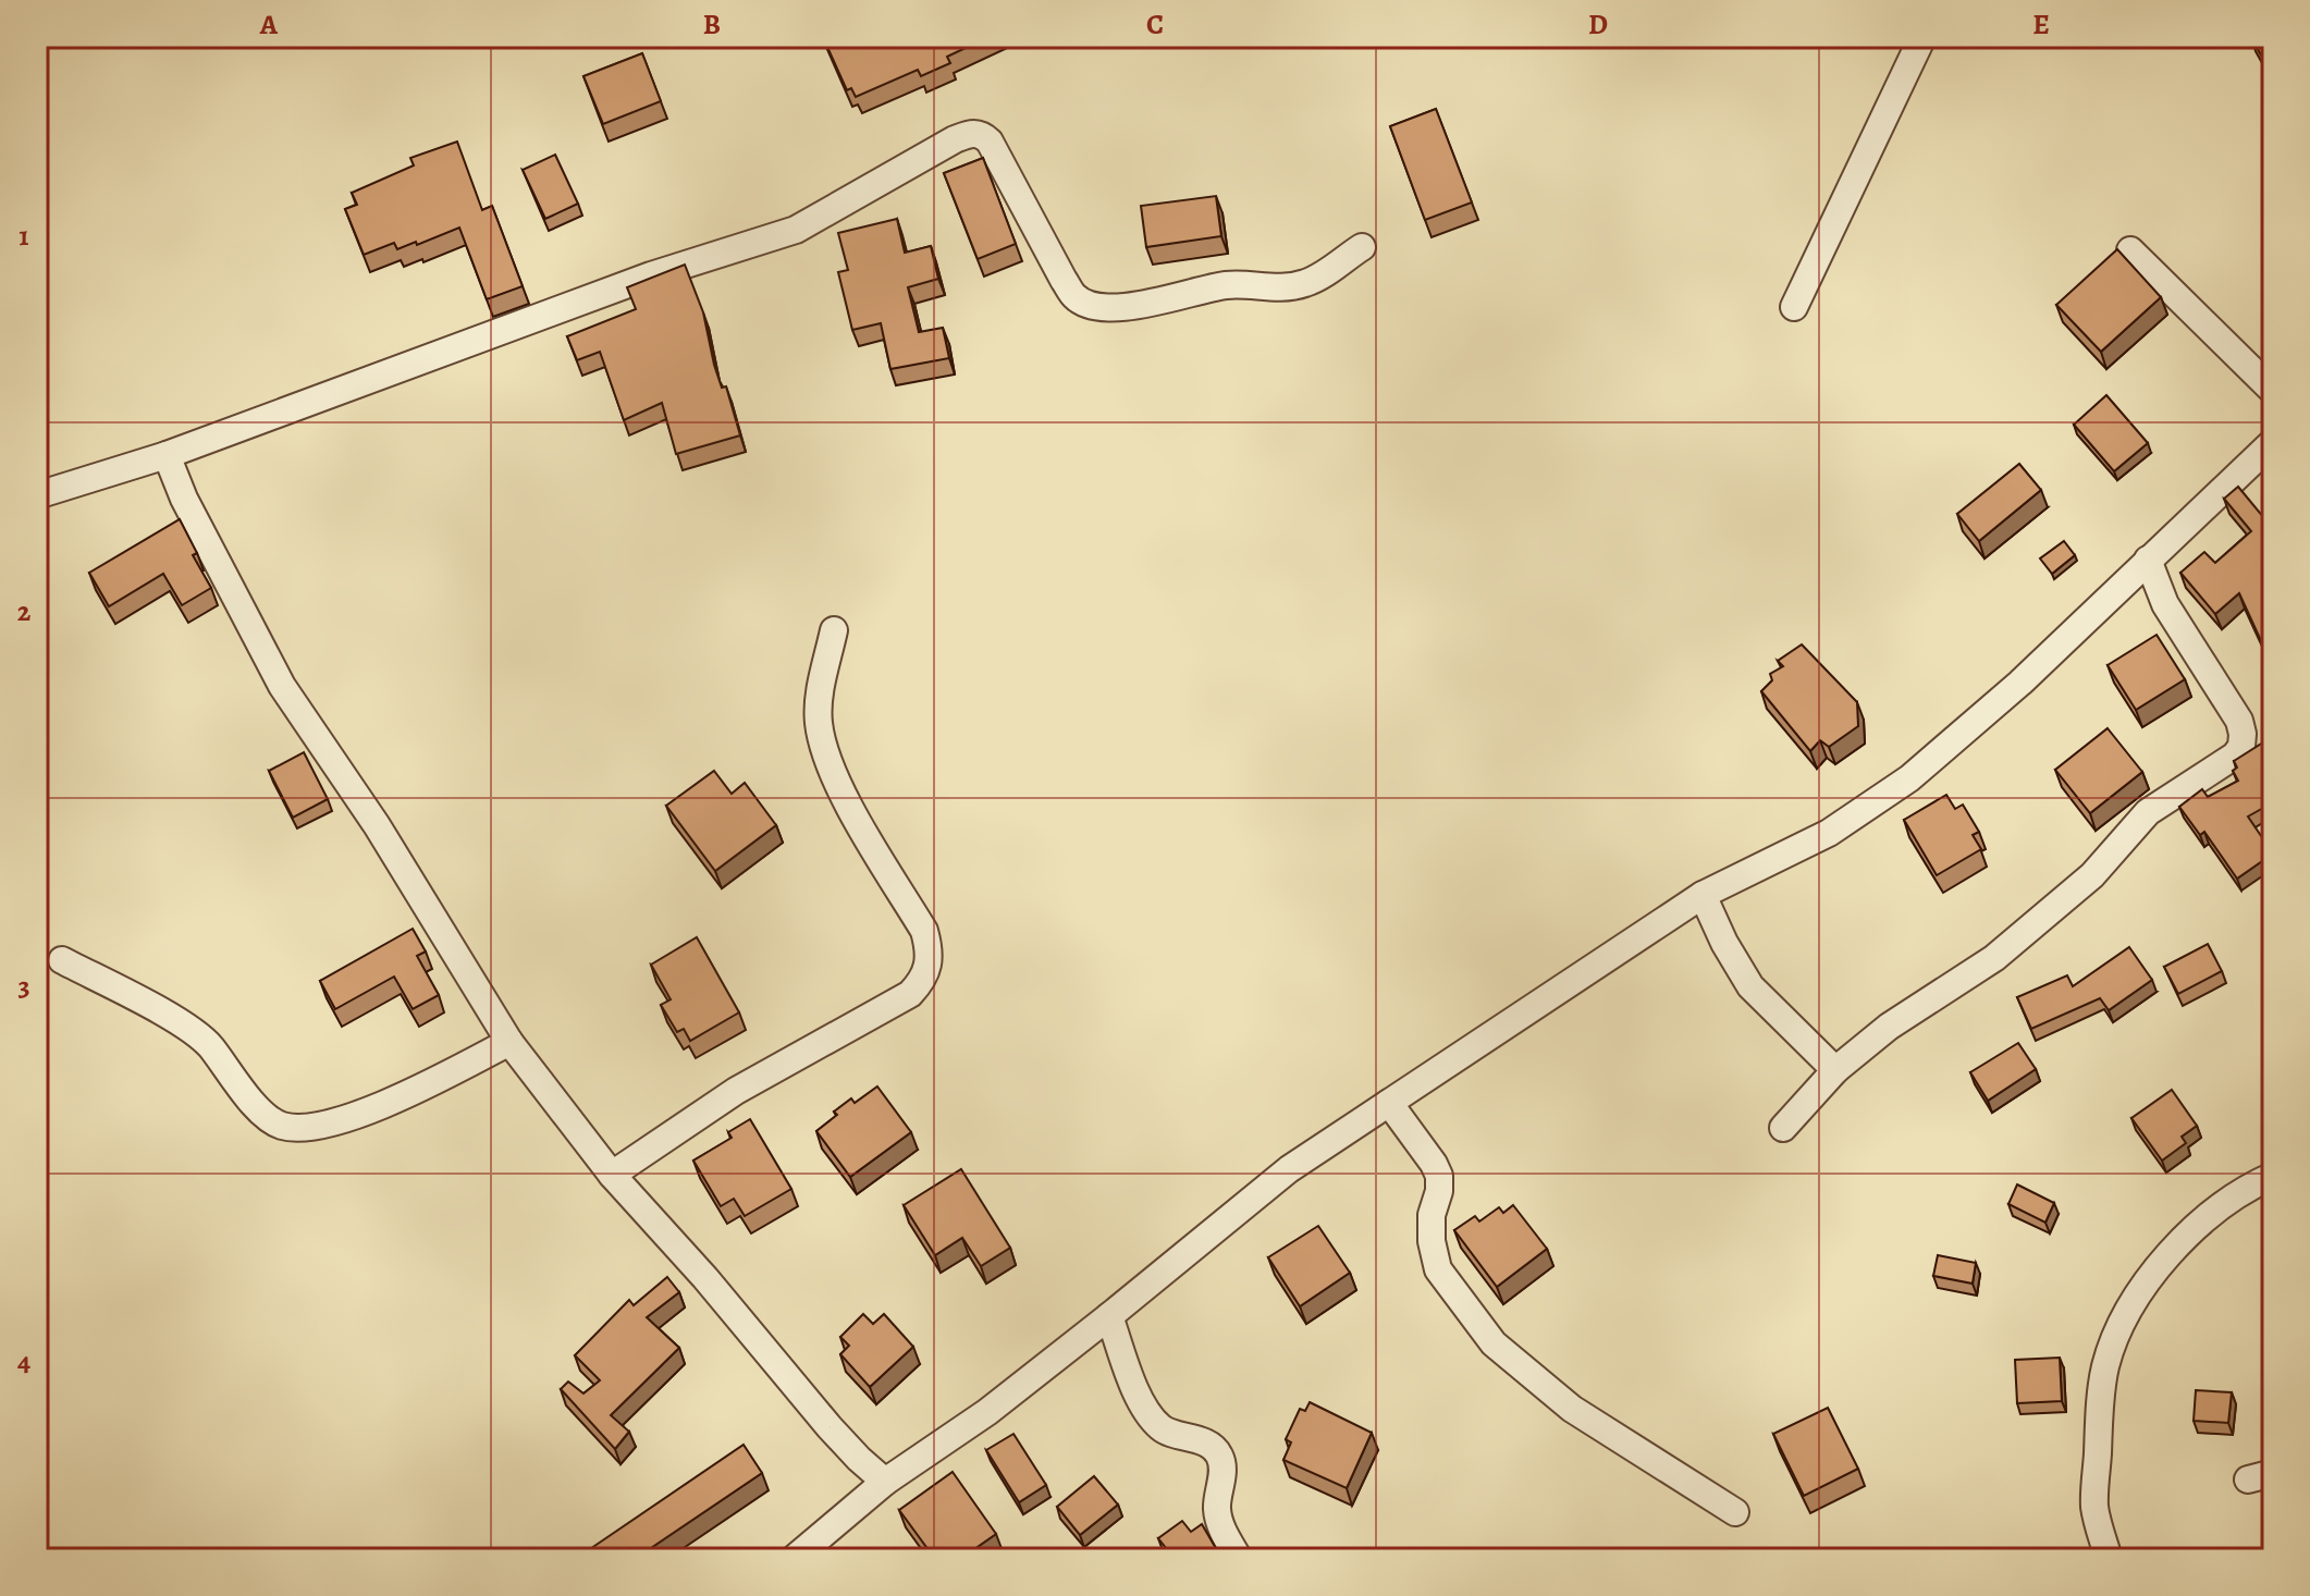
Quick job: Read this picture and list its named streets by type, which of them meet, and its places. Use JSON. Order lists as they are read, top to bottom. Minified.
{"grid":{"columns":["A","B","C","D","E"],"rows":["1","2","3","4"]}}
